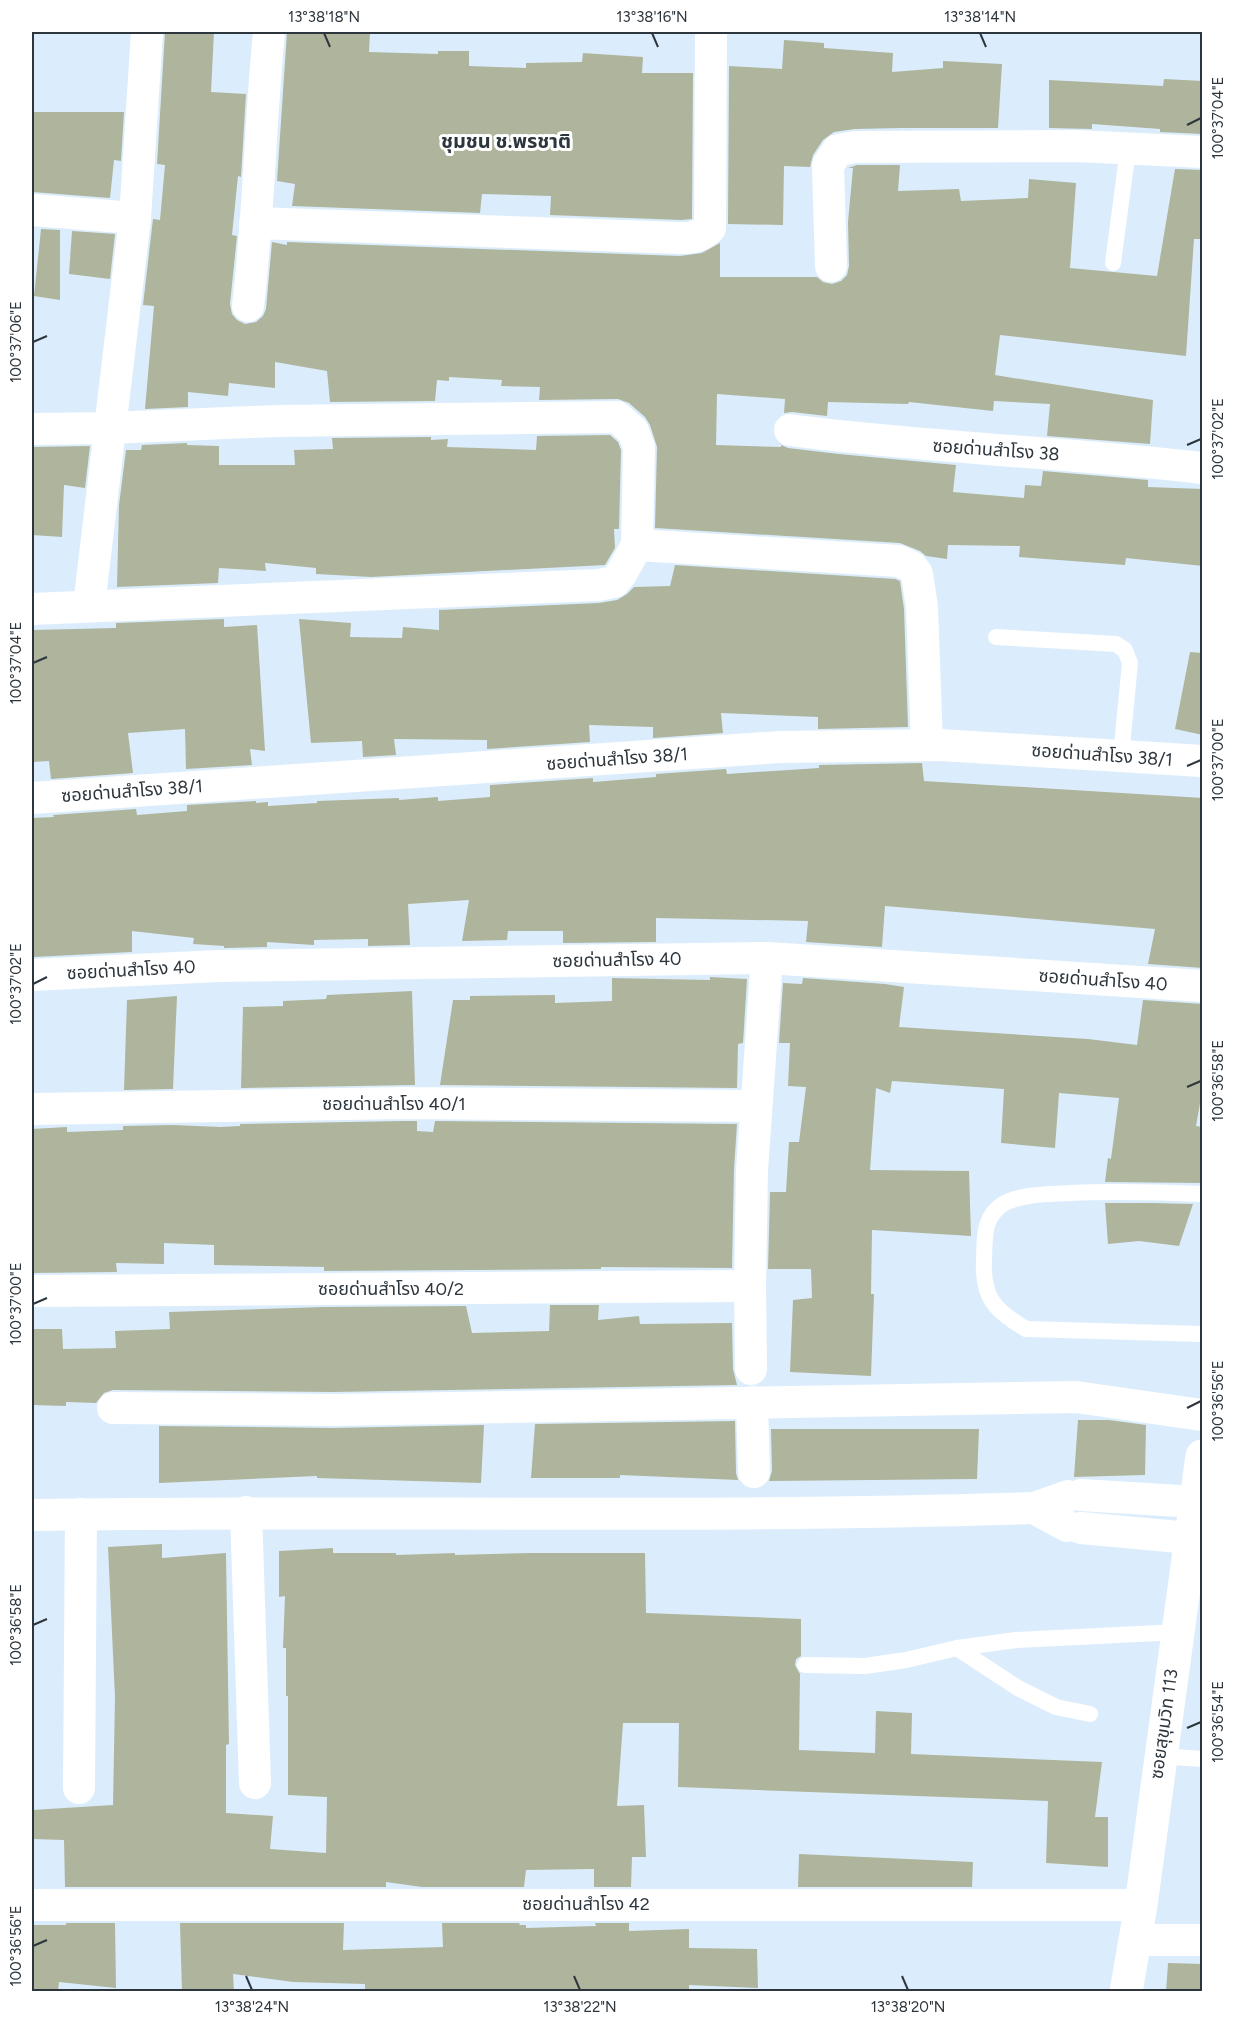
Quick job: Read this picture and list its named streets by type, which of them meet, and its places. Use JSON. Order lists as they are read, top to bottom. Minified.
{"streets":{"main road":["ซอยสุขุมวิท 113"],"street":["ซอยด่านสำโรง 38","ซอยด่านสำโรง 38/1","ซอยด่านสำโรง 40","ซอยด่านสำโรง 40/1","ซอยด่านสำโรง 40/2","ซอยด่านสำโรง 42"]},"crossings":[["ซอยสุขุมวิท 113","ซอยด่านสำโรง 42"]],"districts":["ชุมชน ช.พรชาติ"],"coordinates":["13°38'18\"N","13°38'16\"N","13°38'14\"N","100°37'04\"E","100°37'06\"E","100°37'02\"E","100°37'00\"E","100°36'58\"E","100°36'56\"E","100°36'54\"E","13°38'24\"N","13°38'22\"N","13°38'20\"N"]}
